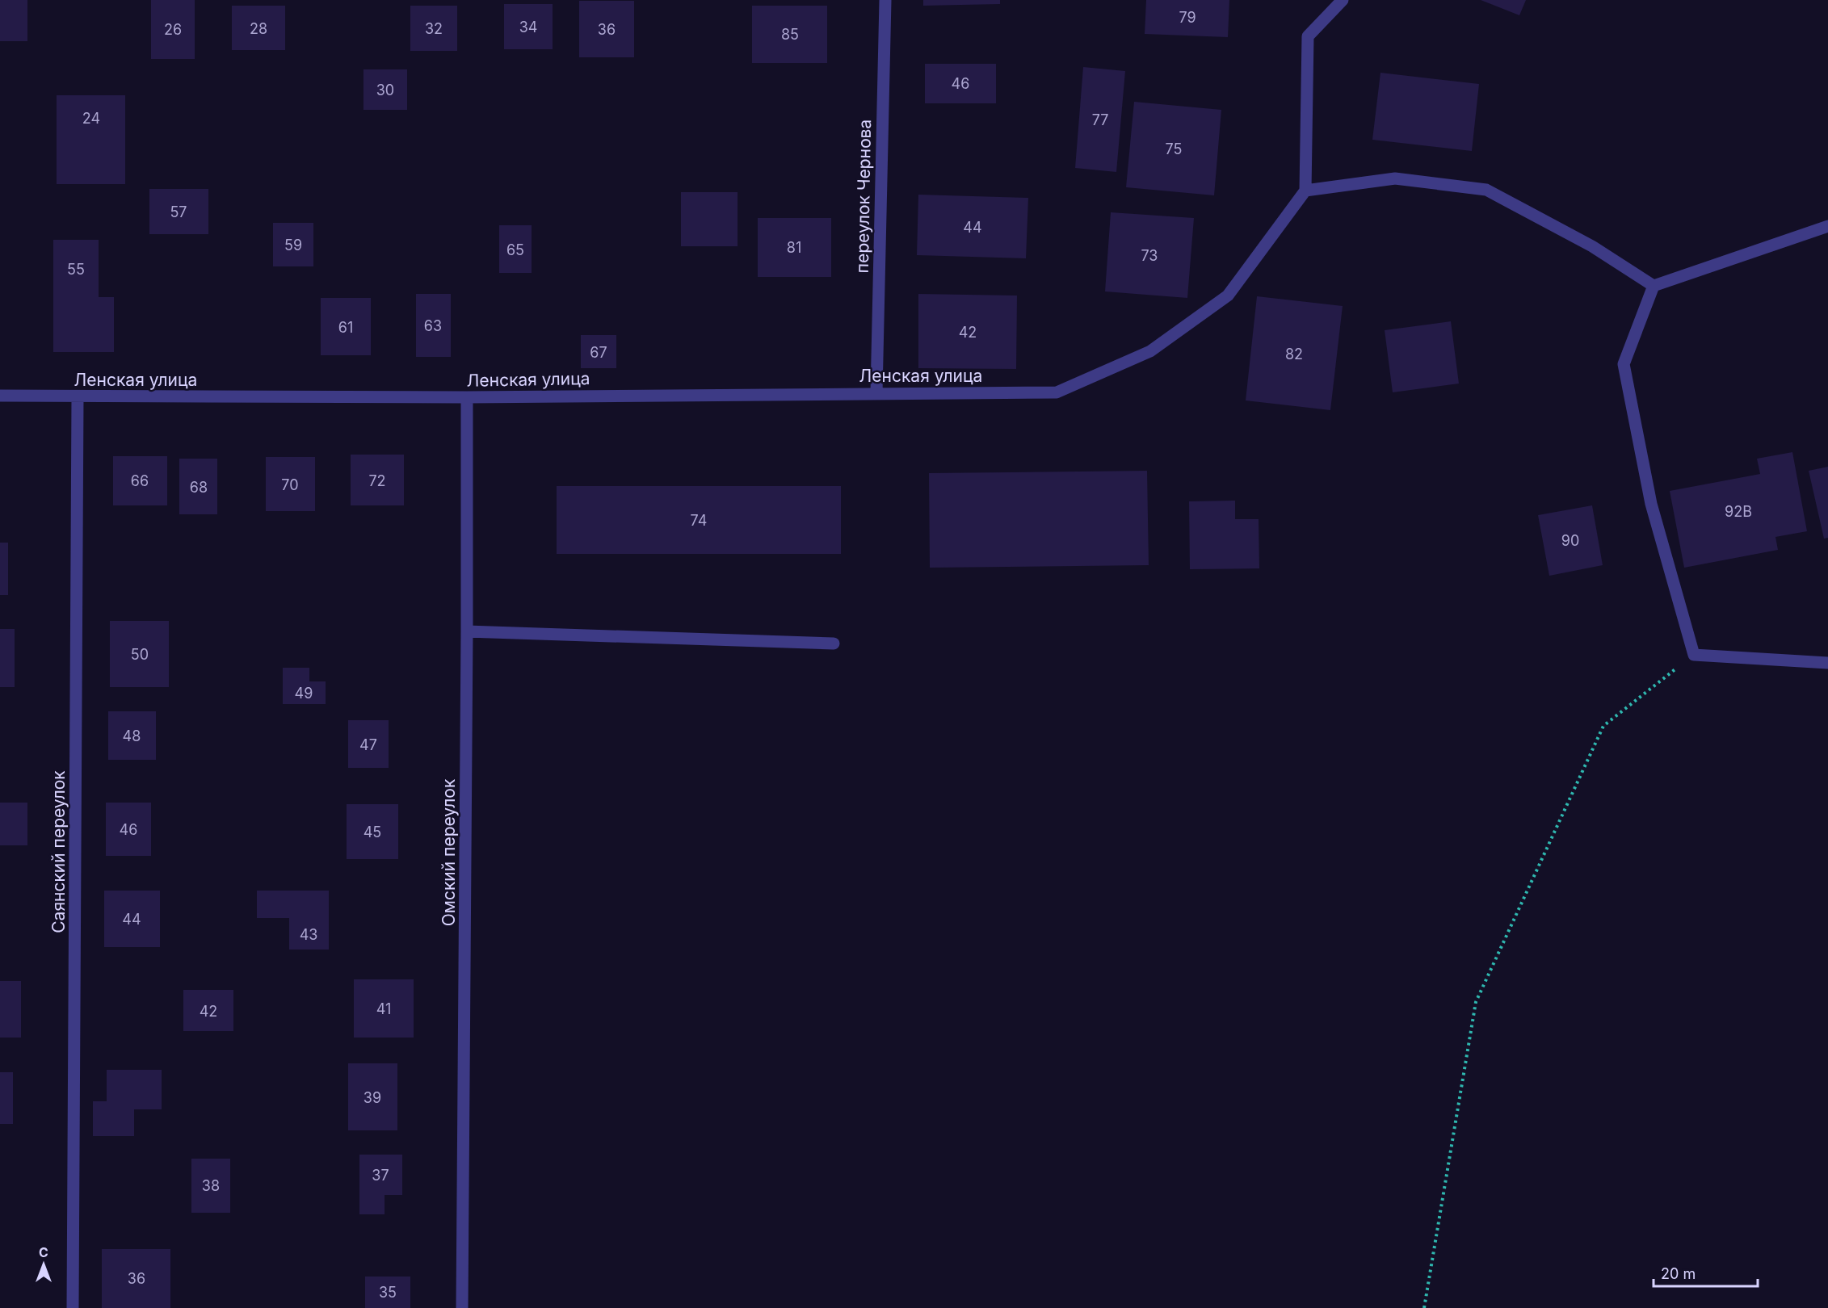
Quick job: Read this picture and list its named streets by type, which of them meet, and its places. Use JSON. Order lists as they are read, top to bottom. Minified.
{"streets":{"street":["переулок Чернова","Ленская улица","Саянский переулок","Омский переулок"]},"crossings":[["переулок Чернова","Ленская улица"],["Ленская улица","Саянский переулок"],["Ленская улица","Омский переулок"]],"house_numbers":["79","34","28","32","26","36","85","46","30","24","77","75","57","44","59","81","65","73","55","63","61","42","67","82","66","72","70","68","92В","74","90","50","49","48","47","46","45","44","43","41","42","39","37","38","36","35"],"scale_bar":"20 m","north":"top"}
